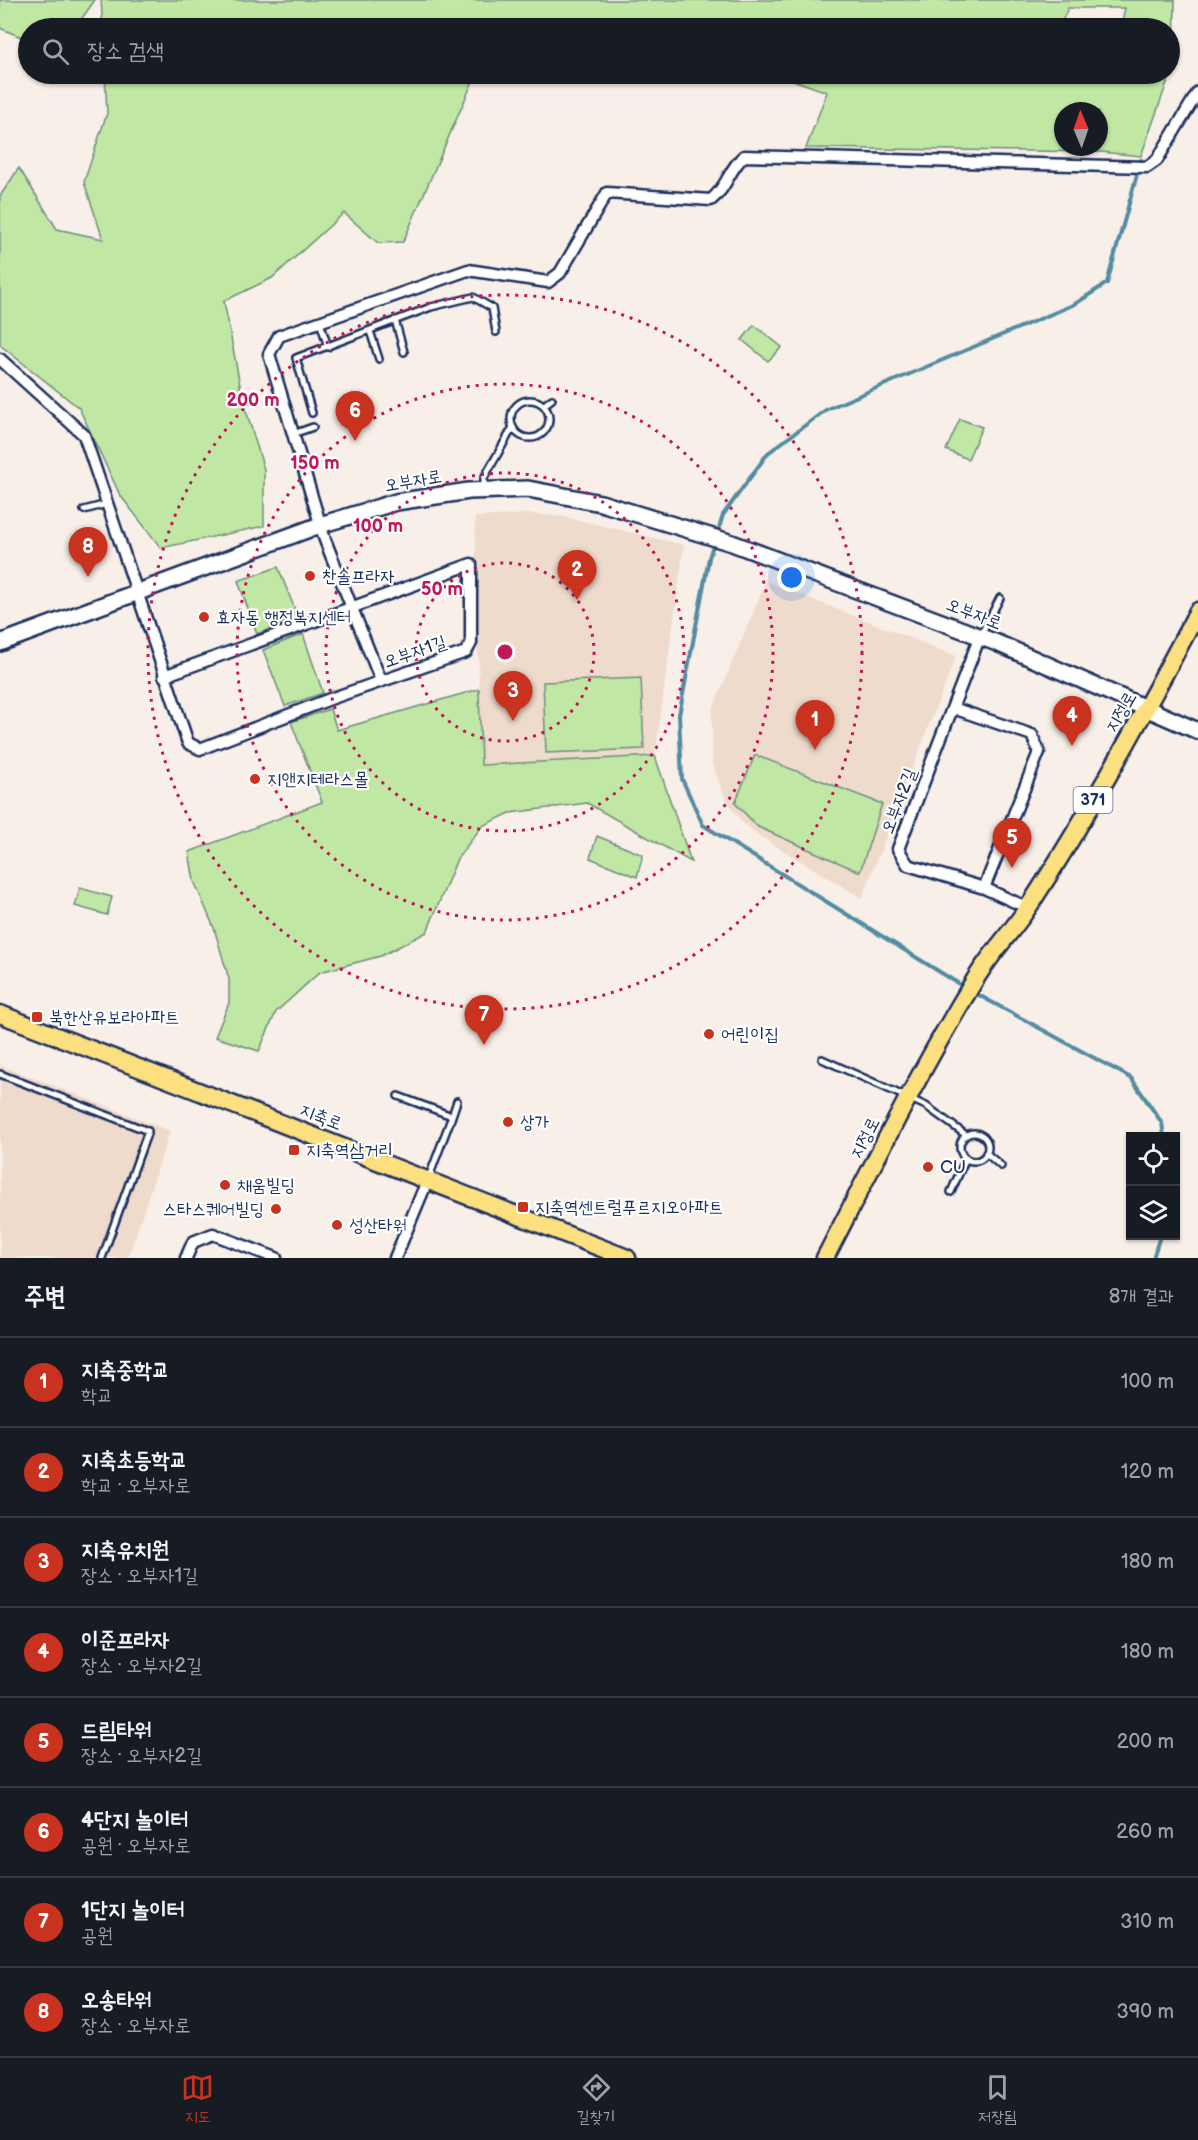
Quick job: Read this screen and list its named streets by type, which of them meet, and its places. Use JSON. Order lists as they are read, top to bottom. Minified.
{"streets":{"main road":["오부자로","지정로","371","지축로"],"street":["오부자1길","오부자2길"]},"crossings":[["오부자로","오부자1길"],["오부자로","지정로"],["오부자로","오부자2길"],["지정로","오부자2길"]],"places":{"other":["찬솔프라자","효자동 행정복지센터","지앤지테라스몰","어린이집","상가","CU","채움빌딩","스타스퀘어빌딩","성산타워"],"transit":["북한산유보라아파트","지축역삼거리","지축역센트럴푸르지오아파트"]},"north":"top","page":{"search":"장소 검색","pins":["6","8","2","3","4","1","5","7"],"heading":["주변","8개 결과"],"list":[{"mark":"1","name":"지축중학교","note":"학교","value":"100 m"},{"mark":"2","name":"지축초등학교","note":"학교 · 오부자로","value":"120 m"},{"mark":"3","name":"지축유치원","note":"장소 · 오부자1길","value":"180 m"},{"mark":"4","name":"이준프라자","note":"장소 · 오부자2길","value":"180 m"},{"mark":"5","name":"드림타워","note":"장소 · 오부자2길","value":"200 m"},{"mark":"6","name":"4단지 놀이터","note":"공원 · 오부자로","value":"260 m"},{"mark":"7","name":"1단지 놀이터","note":"공원","value":"310 m"},{"mark":"8","name":"오송타워","note":"장소 · 오부자로","value":"390 m"}],"nav":["지도","길찾기","저장됨"]},"rings":["200 m","150 m","100 m","50 m"]}
